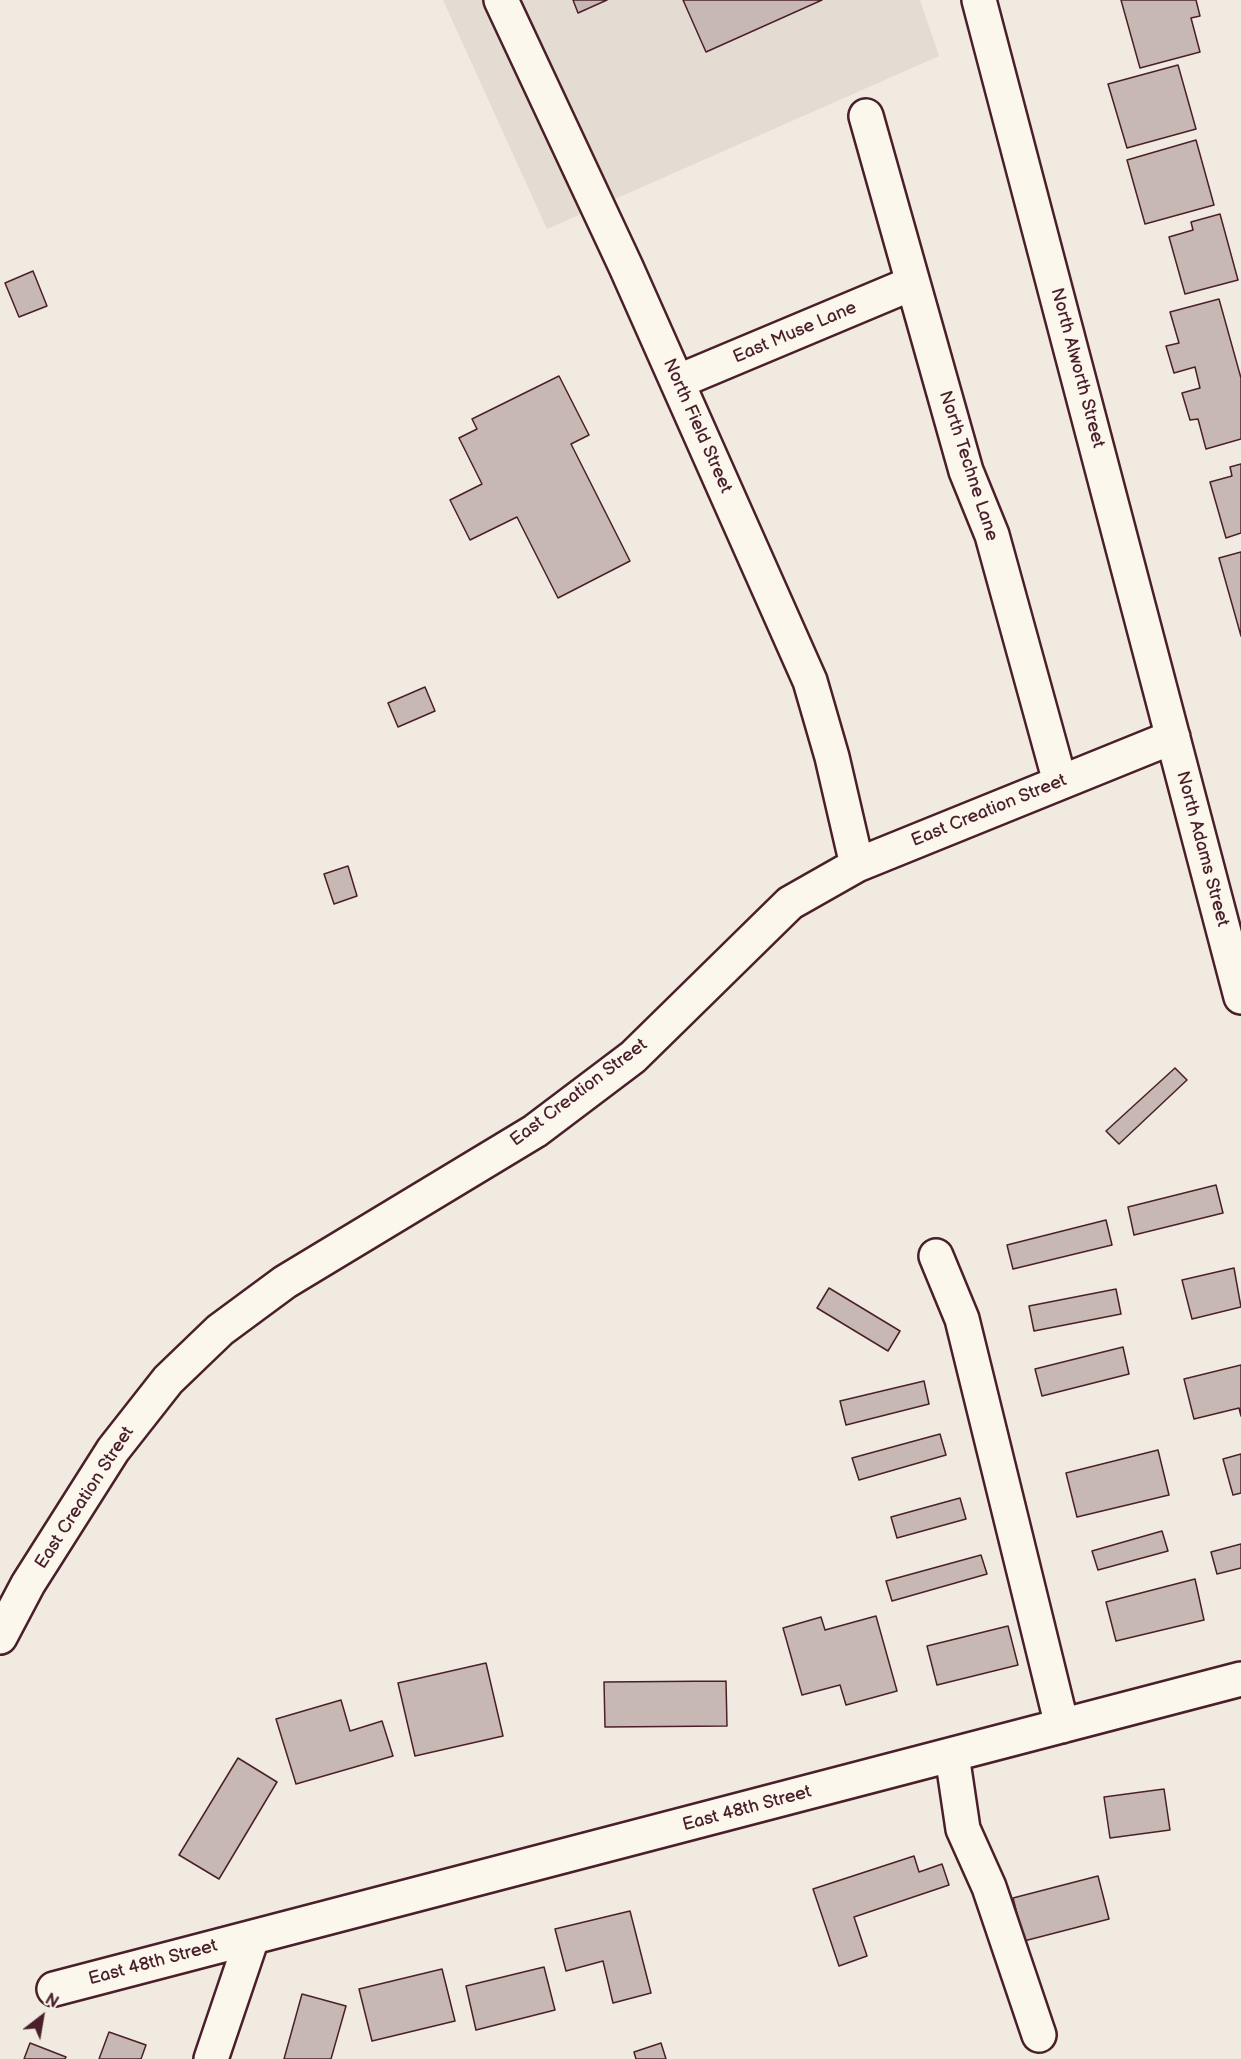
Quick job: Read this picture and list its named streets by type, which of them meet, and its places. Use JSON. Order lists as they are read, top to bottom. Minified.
{"streets":{"street":["East Muse Lane","North Alworth Street","North Field Street","North Techne Lane","East Creation Street","North Adams Street","East 48th Street"]},"crossings":[["East Muse Lane","North Field Street"],["East Muse Lane","North Techne Lane"],["North Alworth Street","East Creation Street"],["North Alworth Street","North Adams Street"],["North Field Street","East Creation Street"],["North Techne Lane","East Creation Street"],["East Creation Street","North Adams Street"]],"north":"top right"}
